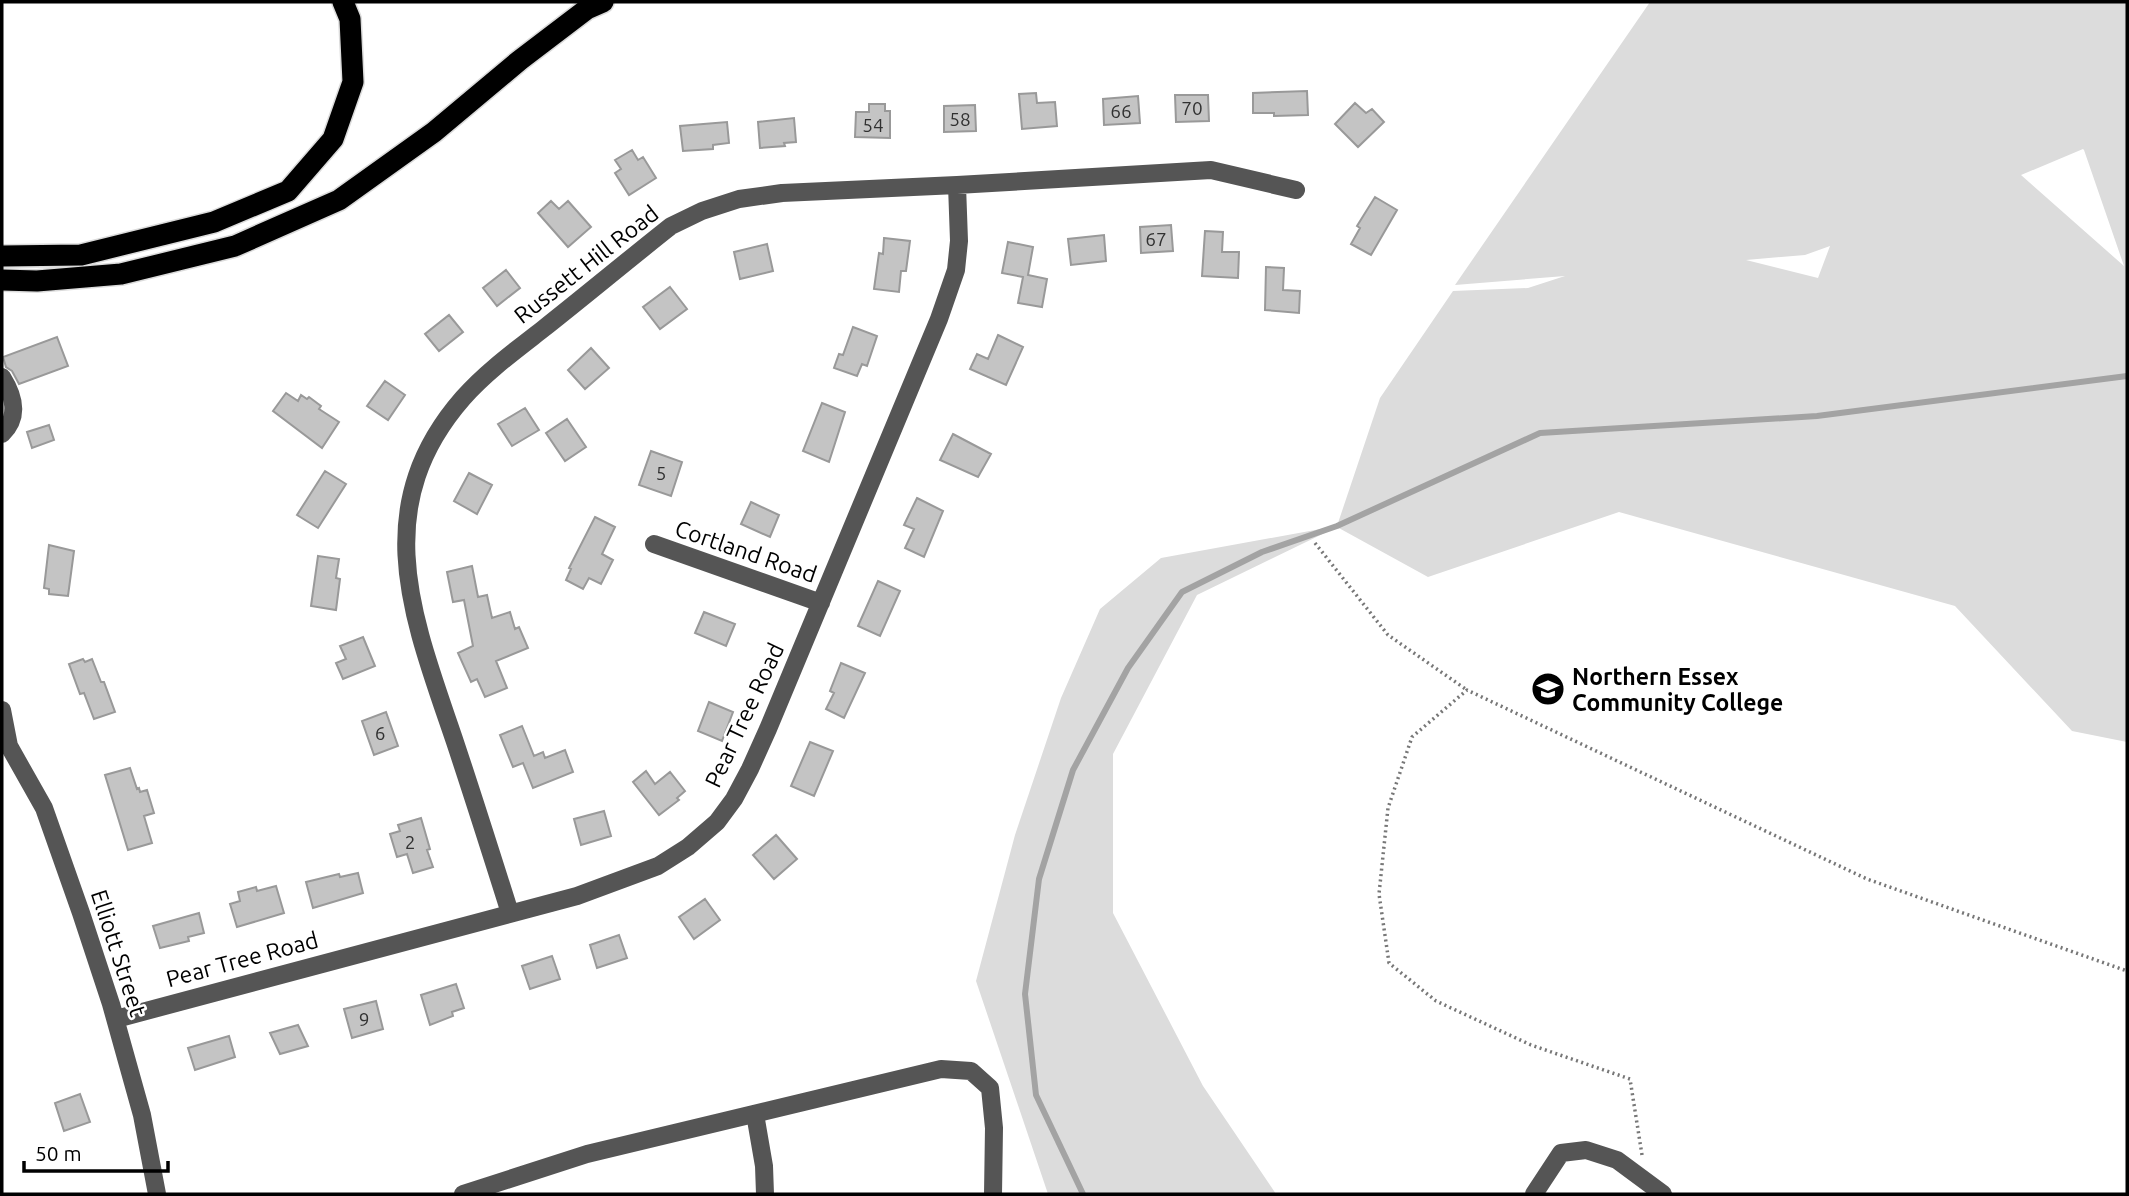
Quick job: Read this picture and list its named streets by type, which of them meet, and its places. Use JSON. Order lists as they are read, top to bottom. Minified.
{"streets":{"street":["Russett Hill Road","Cortland Road","Pear Tree Road","Elliott Street"]},"crossings":[["Russett Hill Road","Pear Tree Road"],["Cortland Road","Pear Tree Road"],["Pear Tree Road","Elliott Street"]],"places":{"school or university":["Northern Essex Community College"]},"house_numbers":["70","66","58","54","67","5","6","2","9"],"scale_bar":"50 m"}
